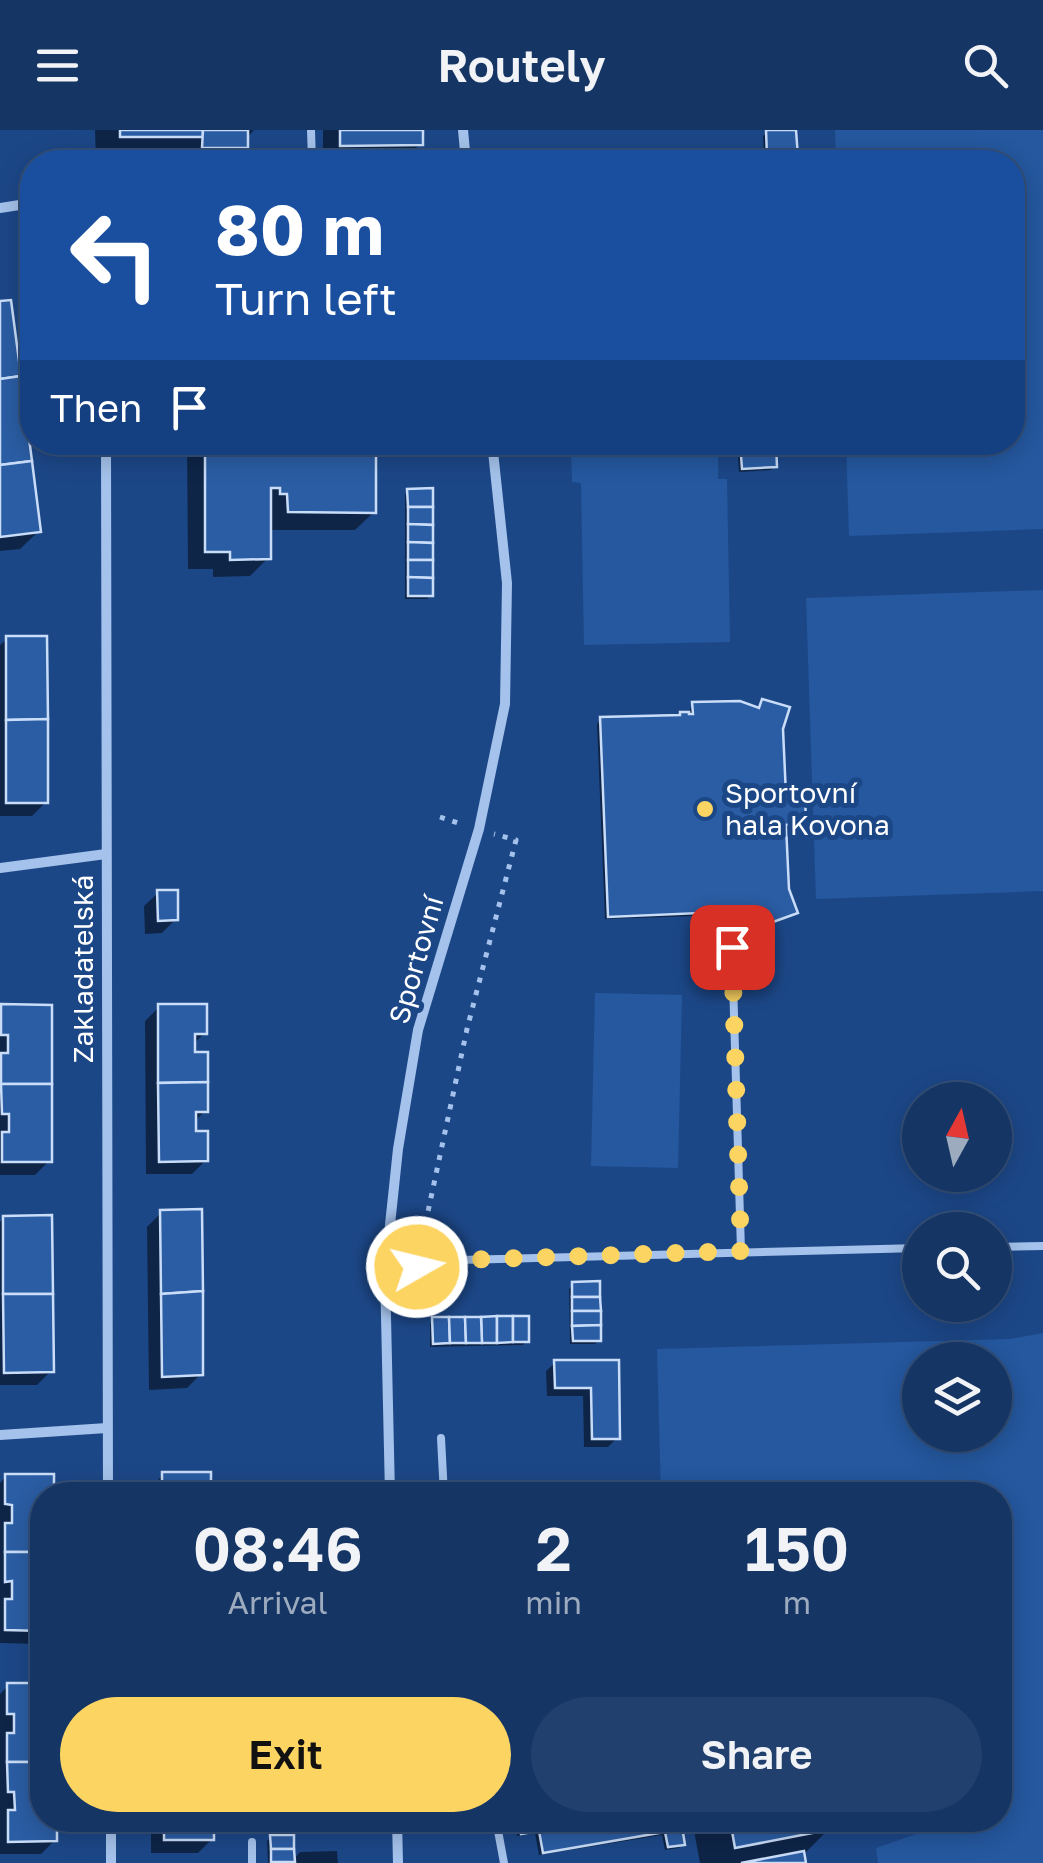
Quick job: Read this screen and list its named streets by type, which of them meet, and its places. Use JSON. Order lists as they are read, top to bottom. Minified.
{"streets":{"street":["Sportovní","Zakladatelská"]},"places":["Sportovní hala Kovona"],"north":"top","page":{"header":"Routely","turn":["80 m","Turn left"],"then":"Then","eta":["08:46","Arrival","2","min","150","m"],"buttons":["Exit","Share"]}}
